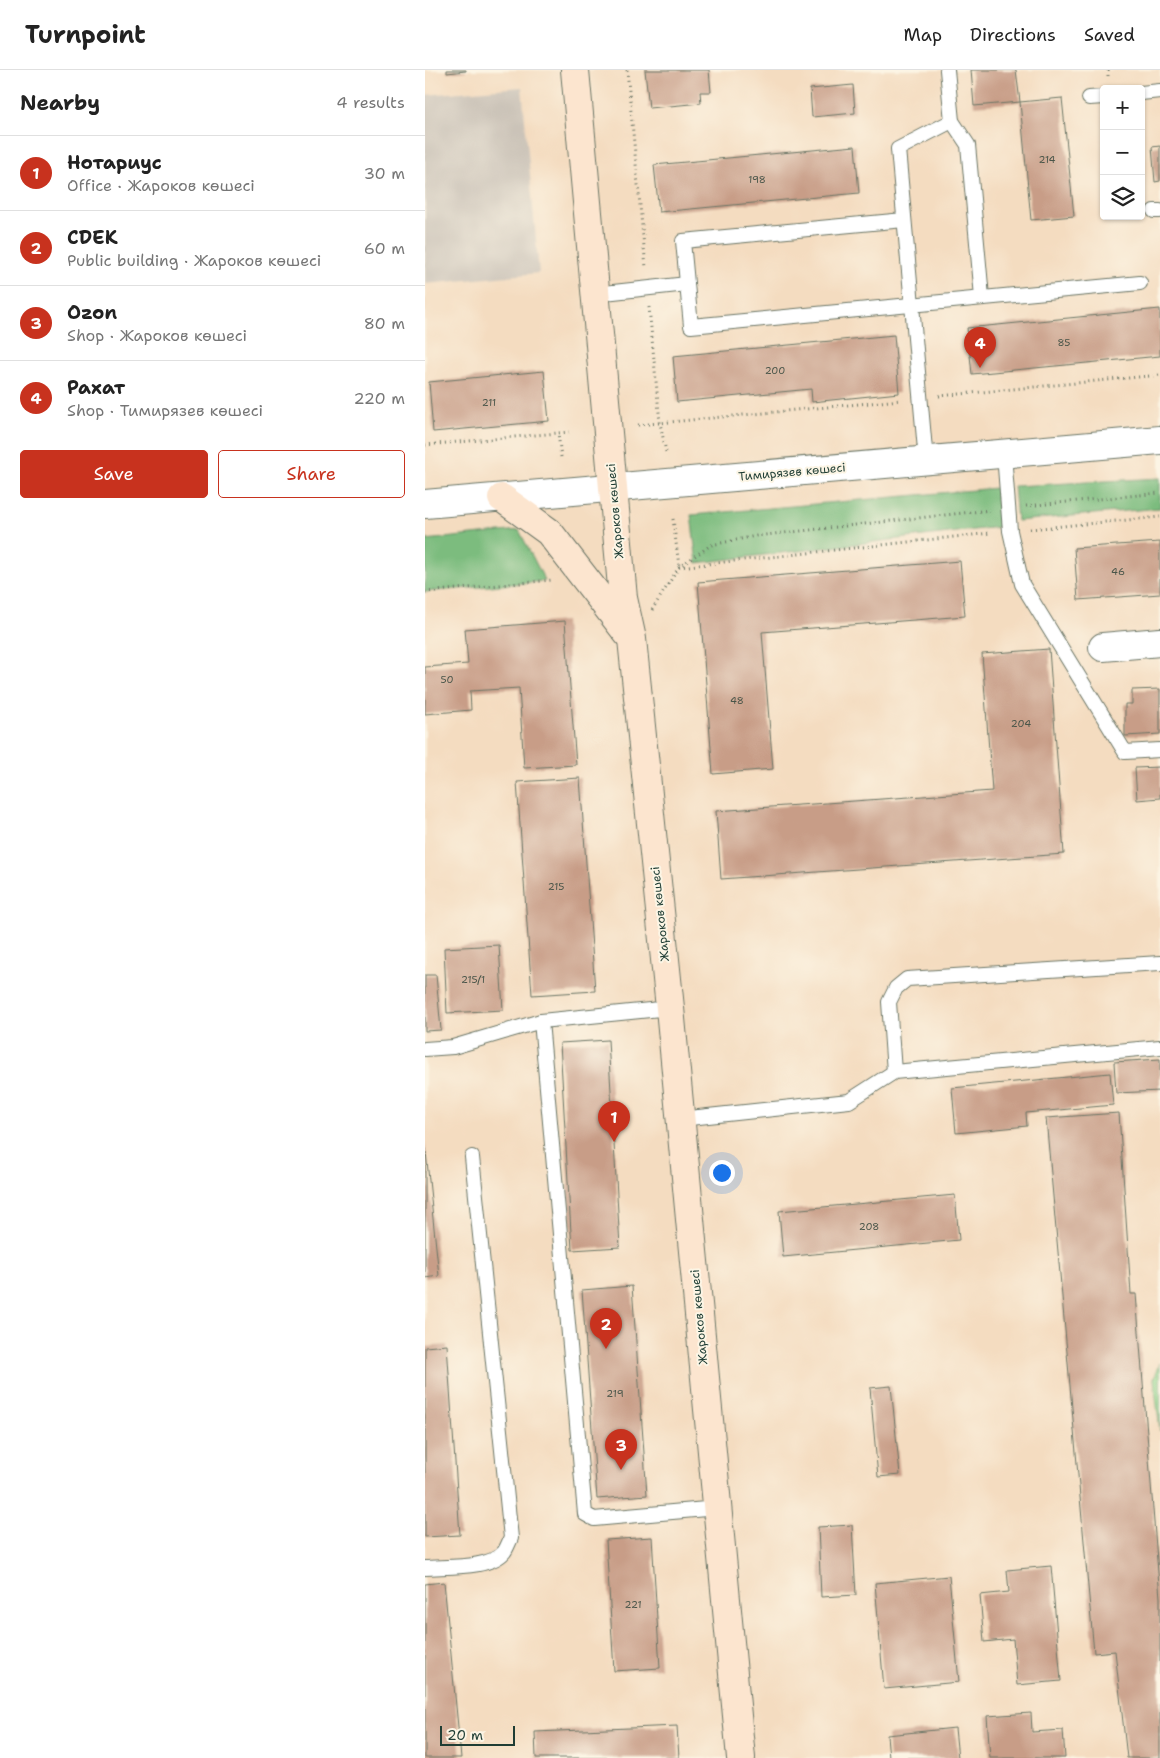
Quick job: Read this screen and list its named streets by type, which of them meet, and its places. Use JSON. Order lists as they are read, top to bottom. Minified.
{"streets":{"main road":["Жароков көшесі"],"street":["Тимирязев көшесі"]},"crossings":[["Тимирязев көшесі","Жароков көшесі"]],"house_numbers":["214","198","85","200","211","46","50","48","204","215","215/1","208","219","221"],"scale_bar":"20 m","page":{"header":"Turnpoint","nav":["Map","Directions","Saved"],"heading":["Nearby","4 results"],"map_buttons":["+","−"],"list":[{"mark":"1","name":"Нотариуc","note":"Office · Жароков көшесі","value":"30 m"},{"mark":"2","name":"CDEK","note":"Public building · Жароков көшесі","value":"60 m"},{"mark":"3","name":"Ozon","note":"Shop · Жароков көшесі","value":"80 m"},{"mark":"4","name":"Рахат","note":"Shop · Тимирязев көшесі","value":"220 m"}],"pins":["4","1","2","3"],"buttons":["Save","Share"],"scale":"20 m"}}
